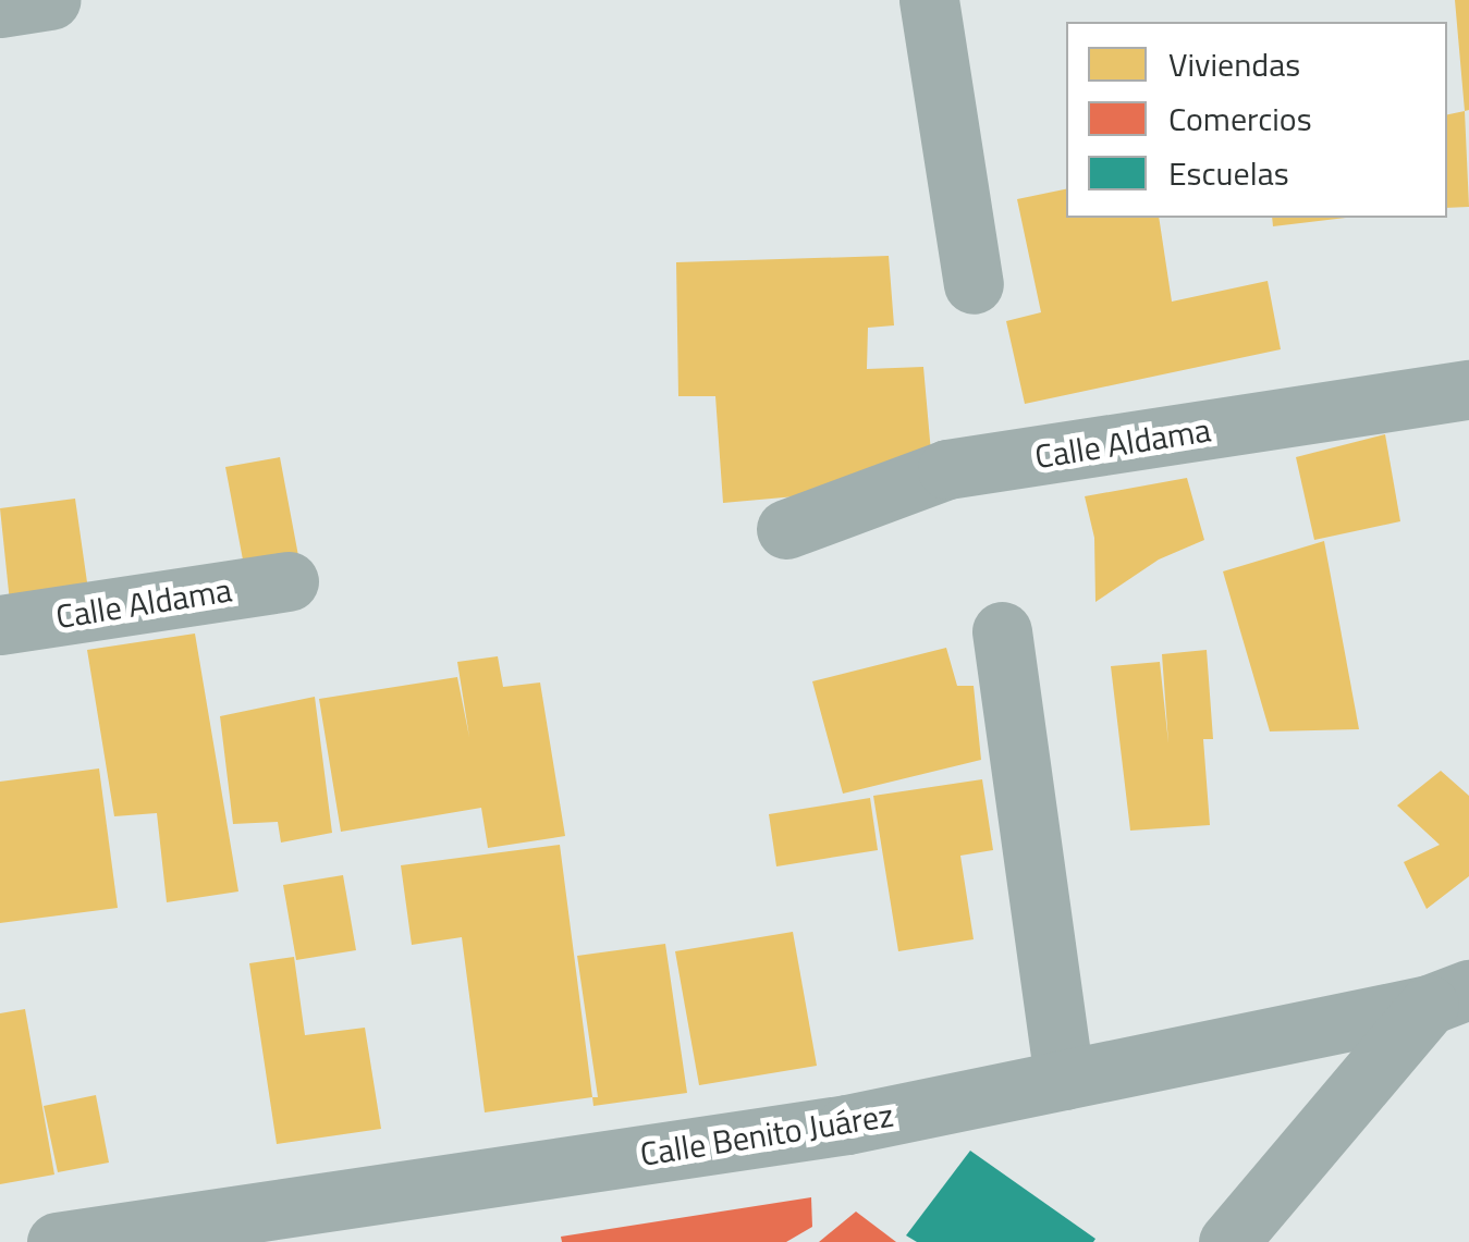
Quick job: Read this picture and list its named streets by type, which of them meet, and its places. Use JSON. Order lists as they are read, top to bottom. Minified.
{"streets":{"street":["Calle Aldama","Calle Benito Juárez"]},"legend":["Viviendas","Comercios","Escuelas"]}
